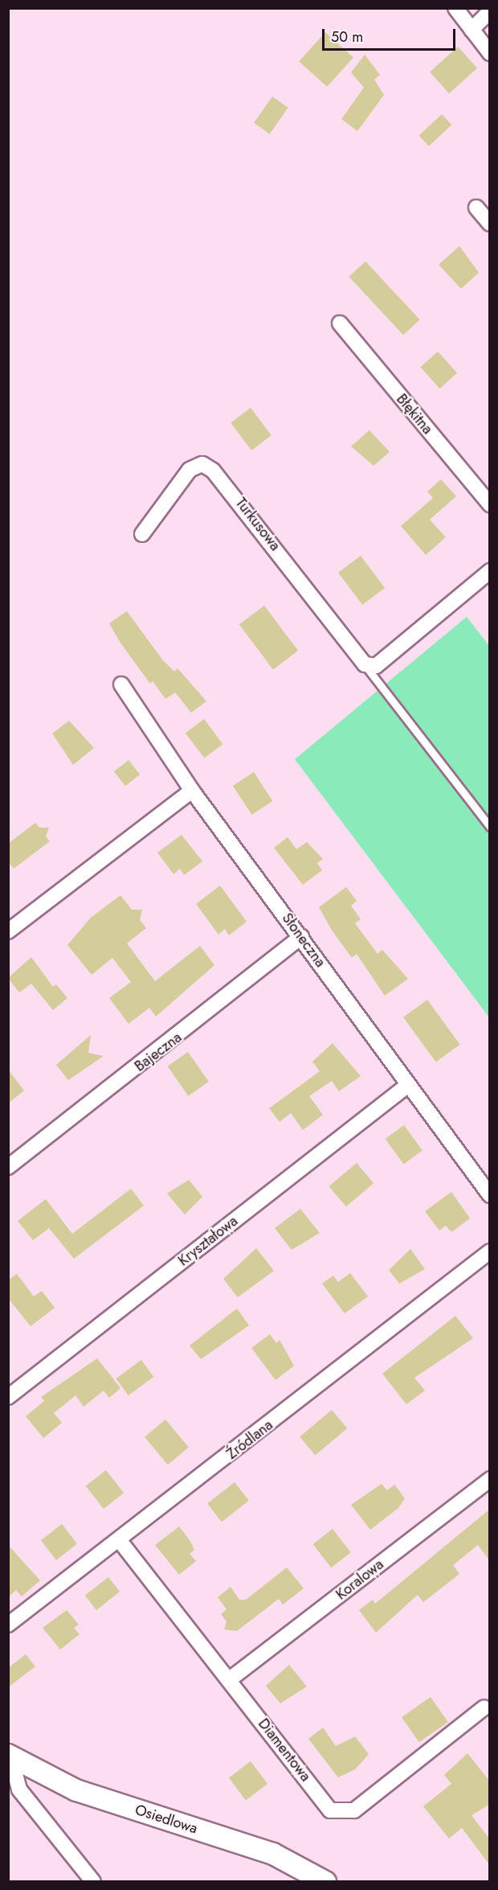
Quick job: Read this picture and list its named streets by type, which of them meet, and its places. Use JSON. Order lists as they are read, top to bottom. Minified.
{"streets":{"street":["Błękitna","Turkusowa","Słoneczna","Bajeczna","Kryształowa","Źródlana","Koralowa","Diamentowa","Osiedlowa"]},"crossings":[["Słoneczna","Bajeczna"],["Słoneczna","Kryształowa"],["Źródlana","Diamentowa"],["Koralowa","Diamentowa"]],"scale_bar":"50 m"}
